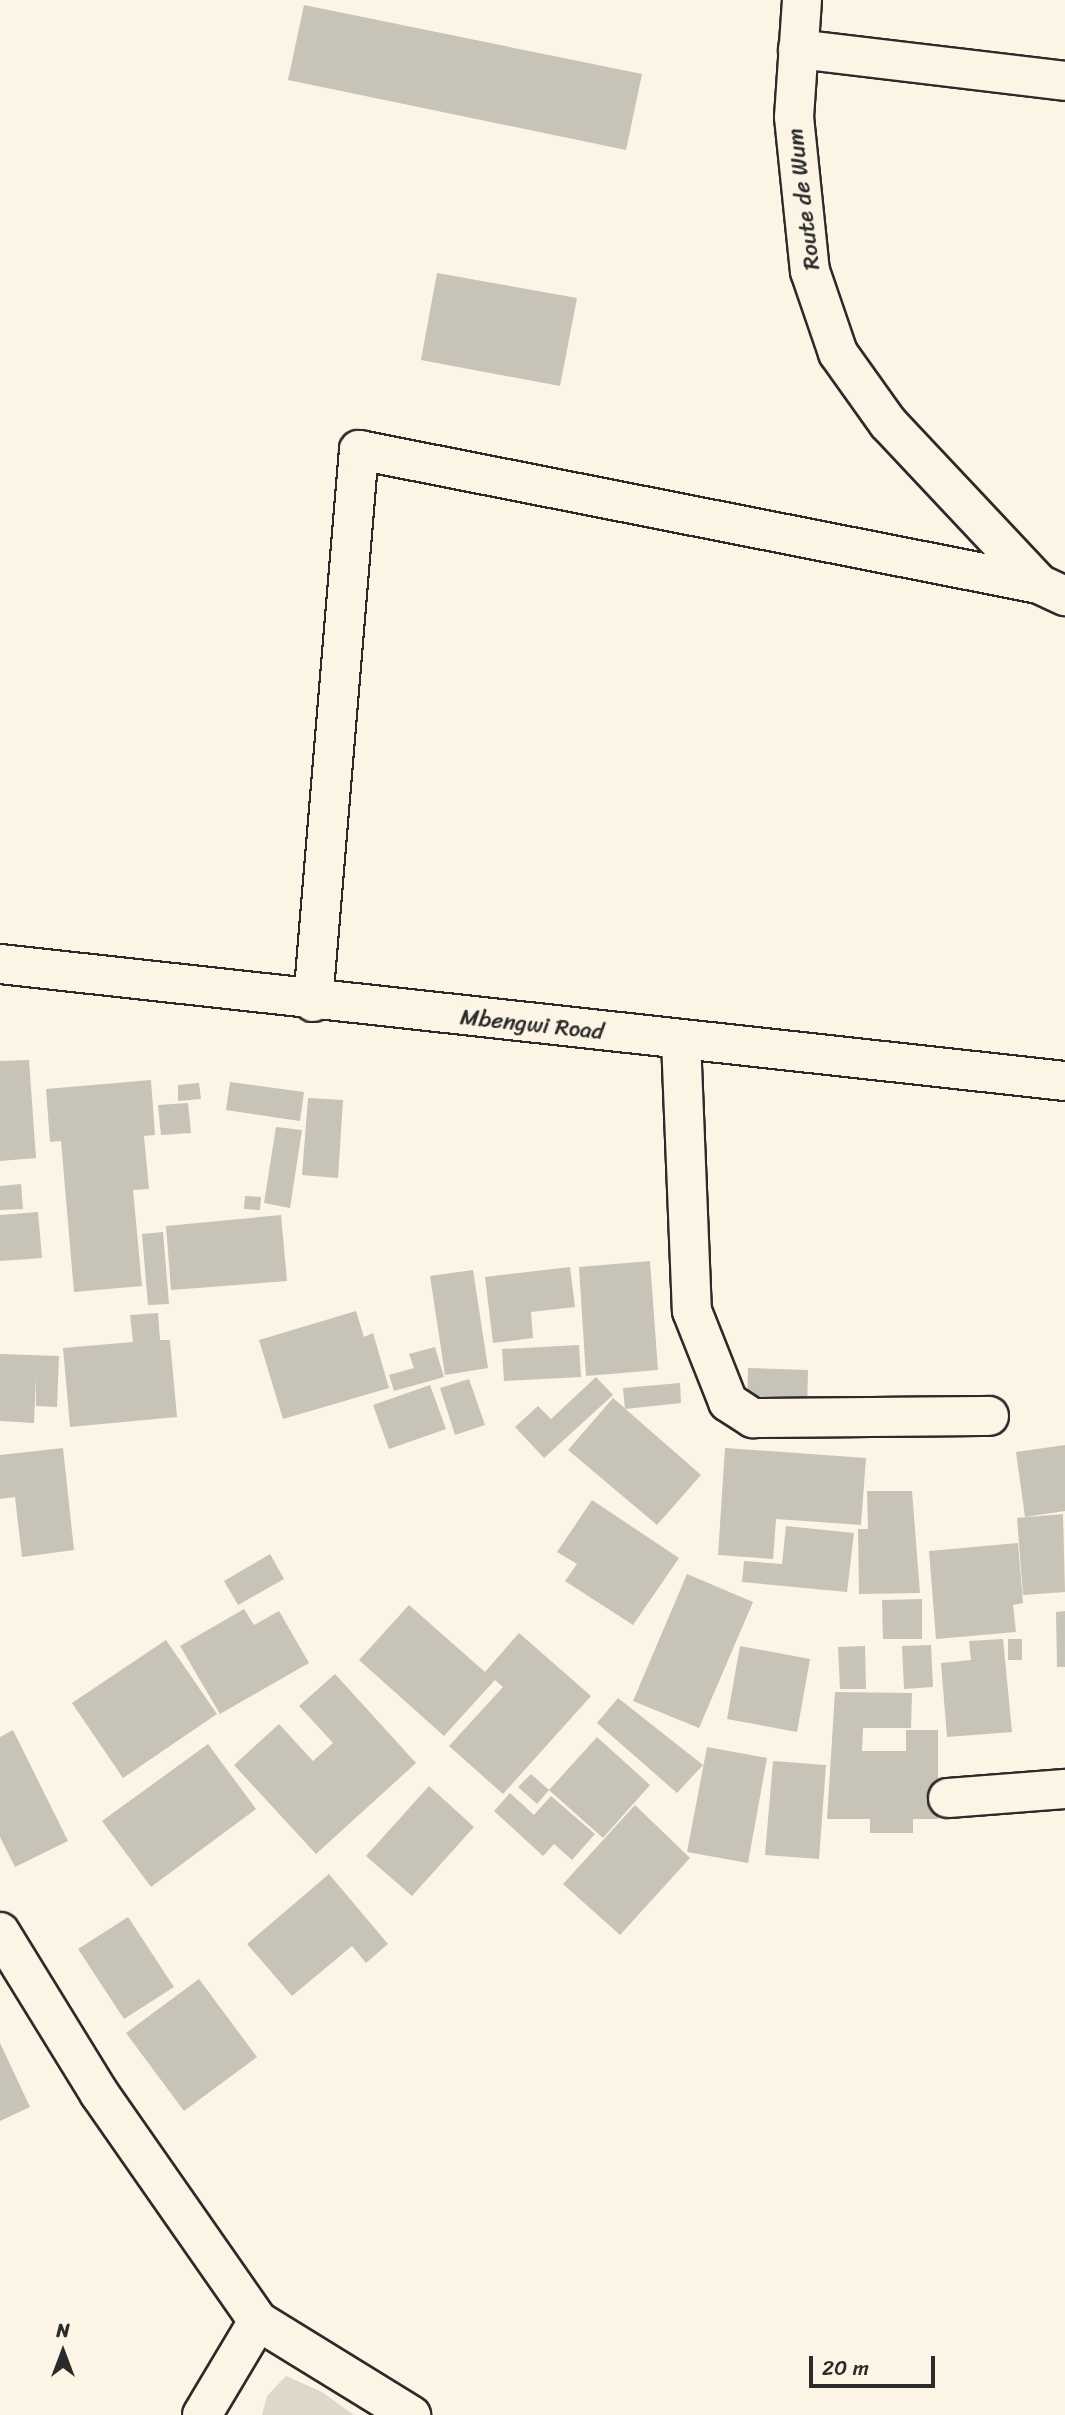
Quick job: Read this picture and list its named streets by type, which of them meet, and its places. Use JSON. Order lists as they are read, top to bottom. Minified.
{"streets":{"main road":["Route de Wum","Mbengwi Road"]},"scale_bar":"20 m","north":"top"}
